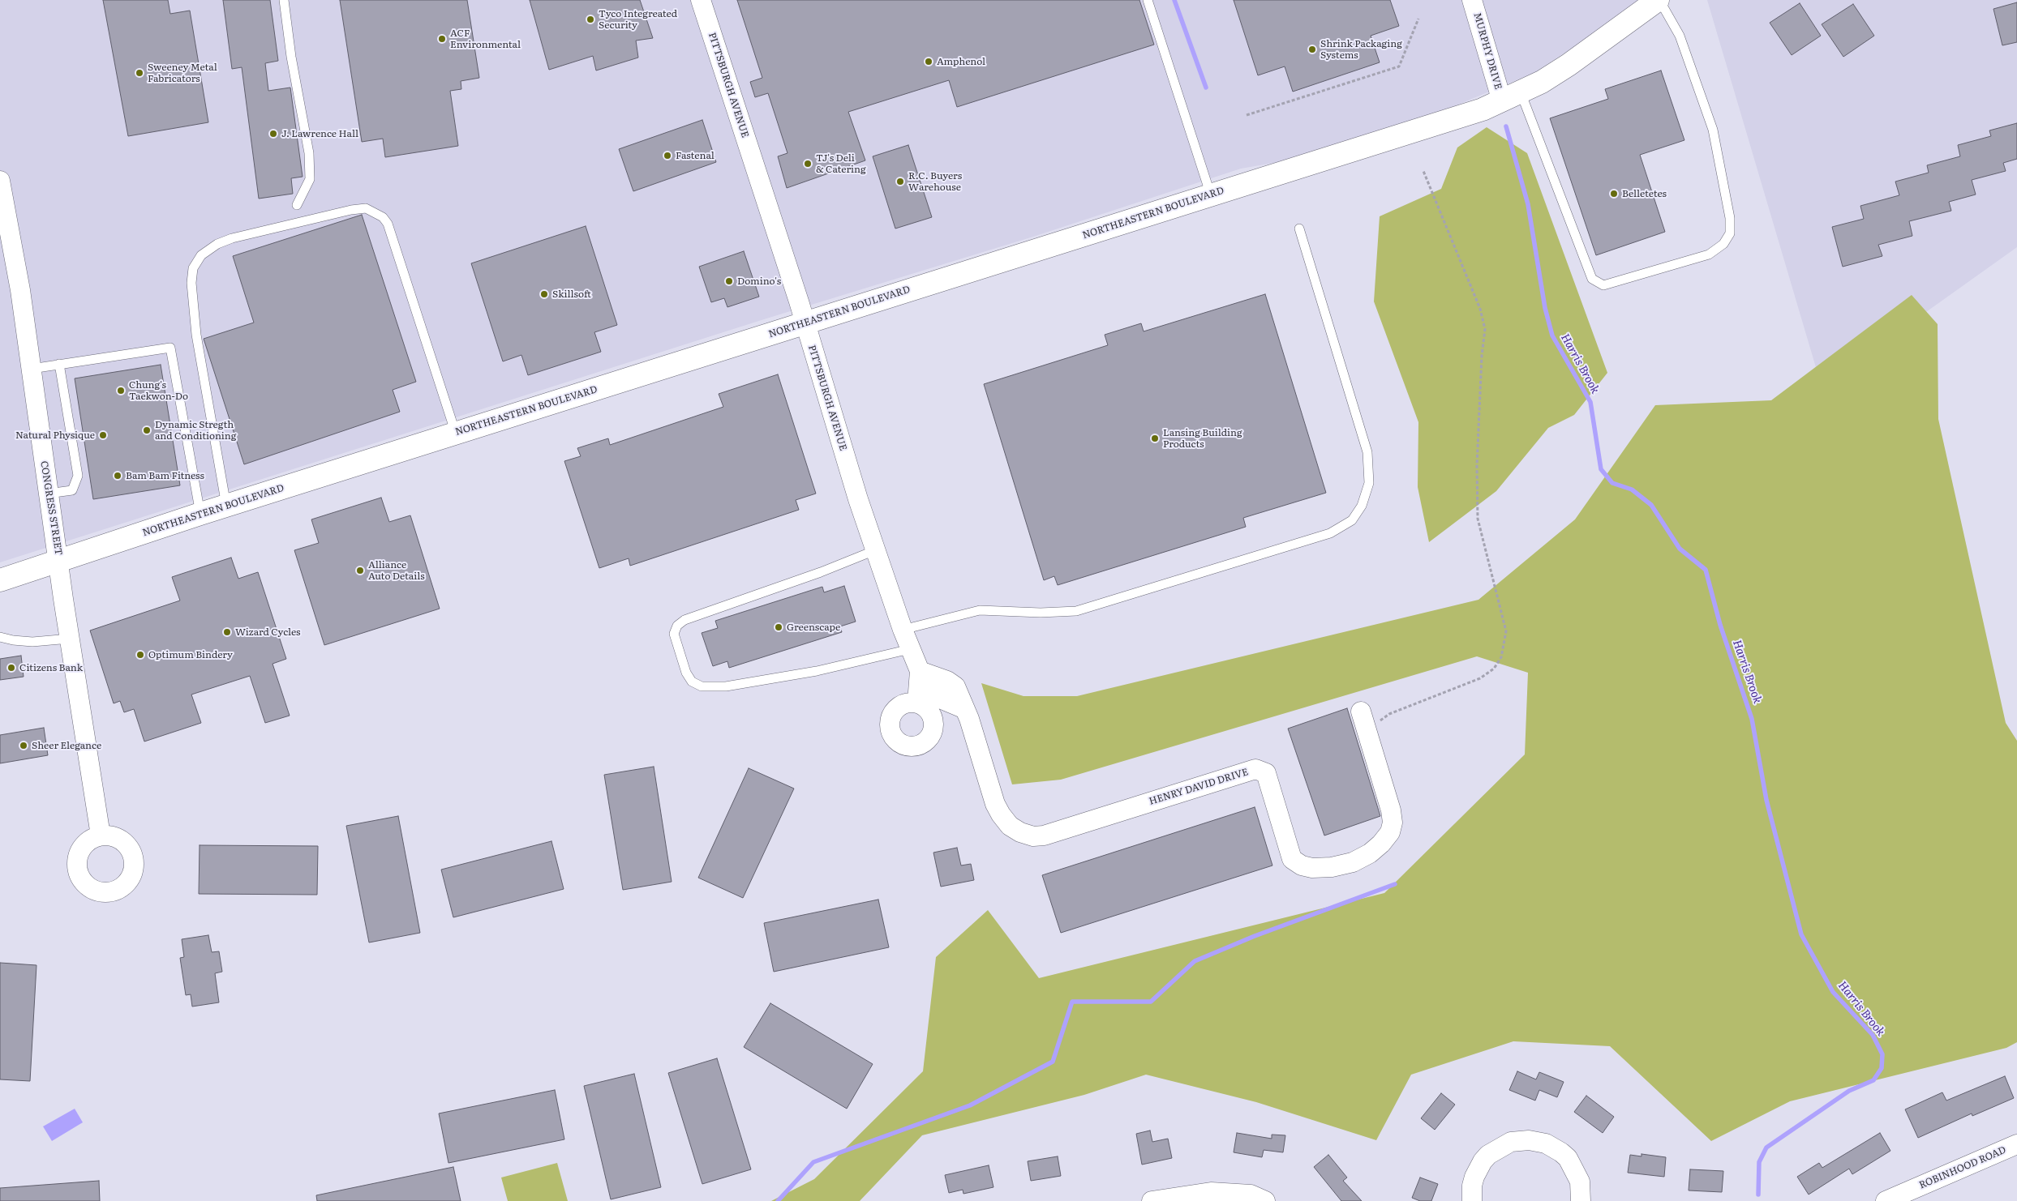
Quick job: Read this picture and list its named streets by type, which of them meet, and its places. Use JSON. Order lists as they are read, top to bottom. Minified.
{"streets":{"street":["MURPHY DRIVE","PITTSBURGH AVENUE","NORTHEASTERN BOULEVARD","CONGRESS STREET","HENRY DAVID DRIVE","ROBINHOOD ROAD"]},"crossings":[["MURPHY DRIVE","NORTHEASTERN BOULEVARD"],["PITTSBURGH AVENUE","NORTHEASTERN BOULEVARD"],["PITTSBURGH AVENUE","HENRY DAVID DRIVE"],["NORTHEASTERN BOULEVARD","CONGRESS STREET"]],"water":["Harris Brook"],"places":["Tyco Integreated Security","ACF Environmental","Shrink Packaging Systems","Amphenol","Sweeney Metal Fabricators","J. Lawrence Hall","Fastenal","TJ's Deli & Catering","R.C. Buyers Warehouse","Belletetes","Domino's","Skillsoft","Chung's Taekwon-Do","Dynamic Stregth and Conditioning","Natural Physique","Lansing Building Products","Bam Bam Fitness","Alliance Auto Details","Greenscape","Wizard Cycles","Optimum Bindery","Citizens Bank","Sheer Elegance"]}
